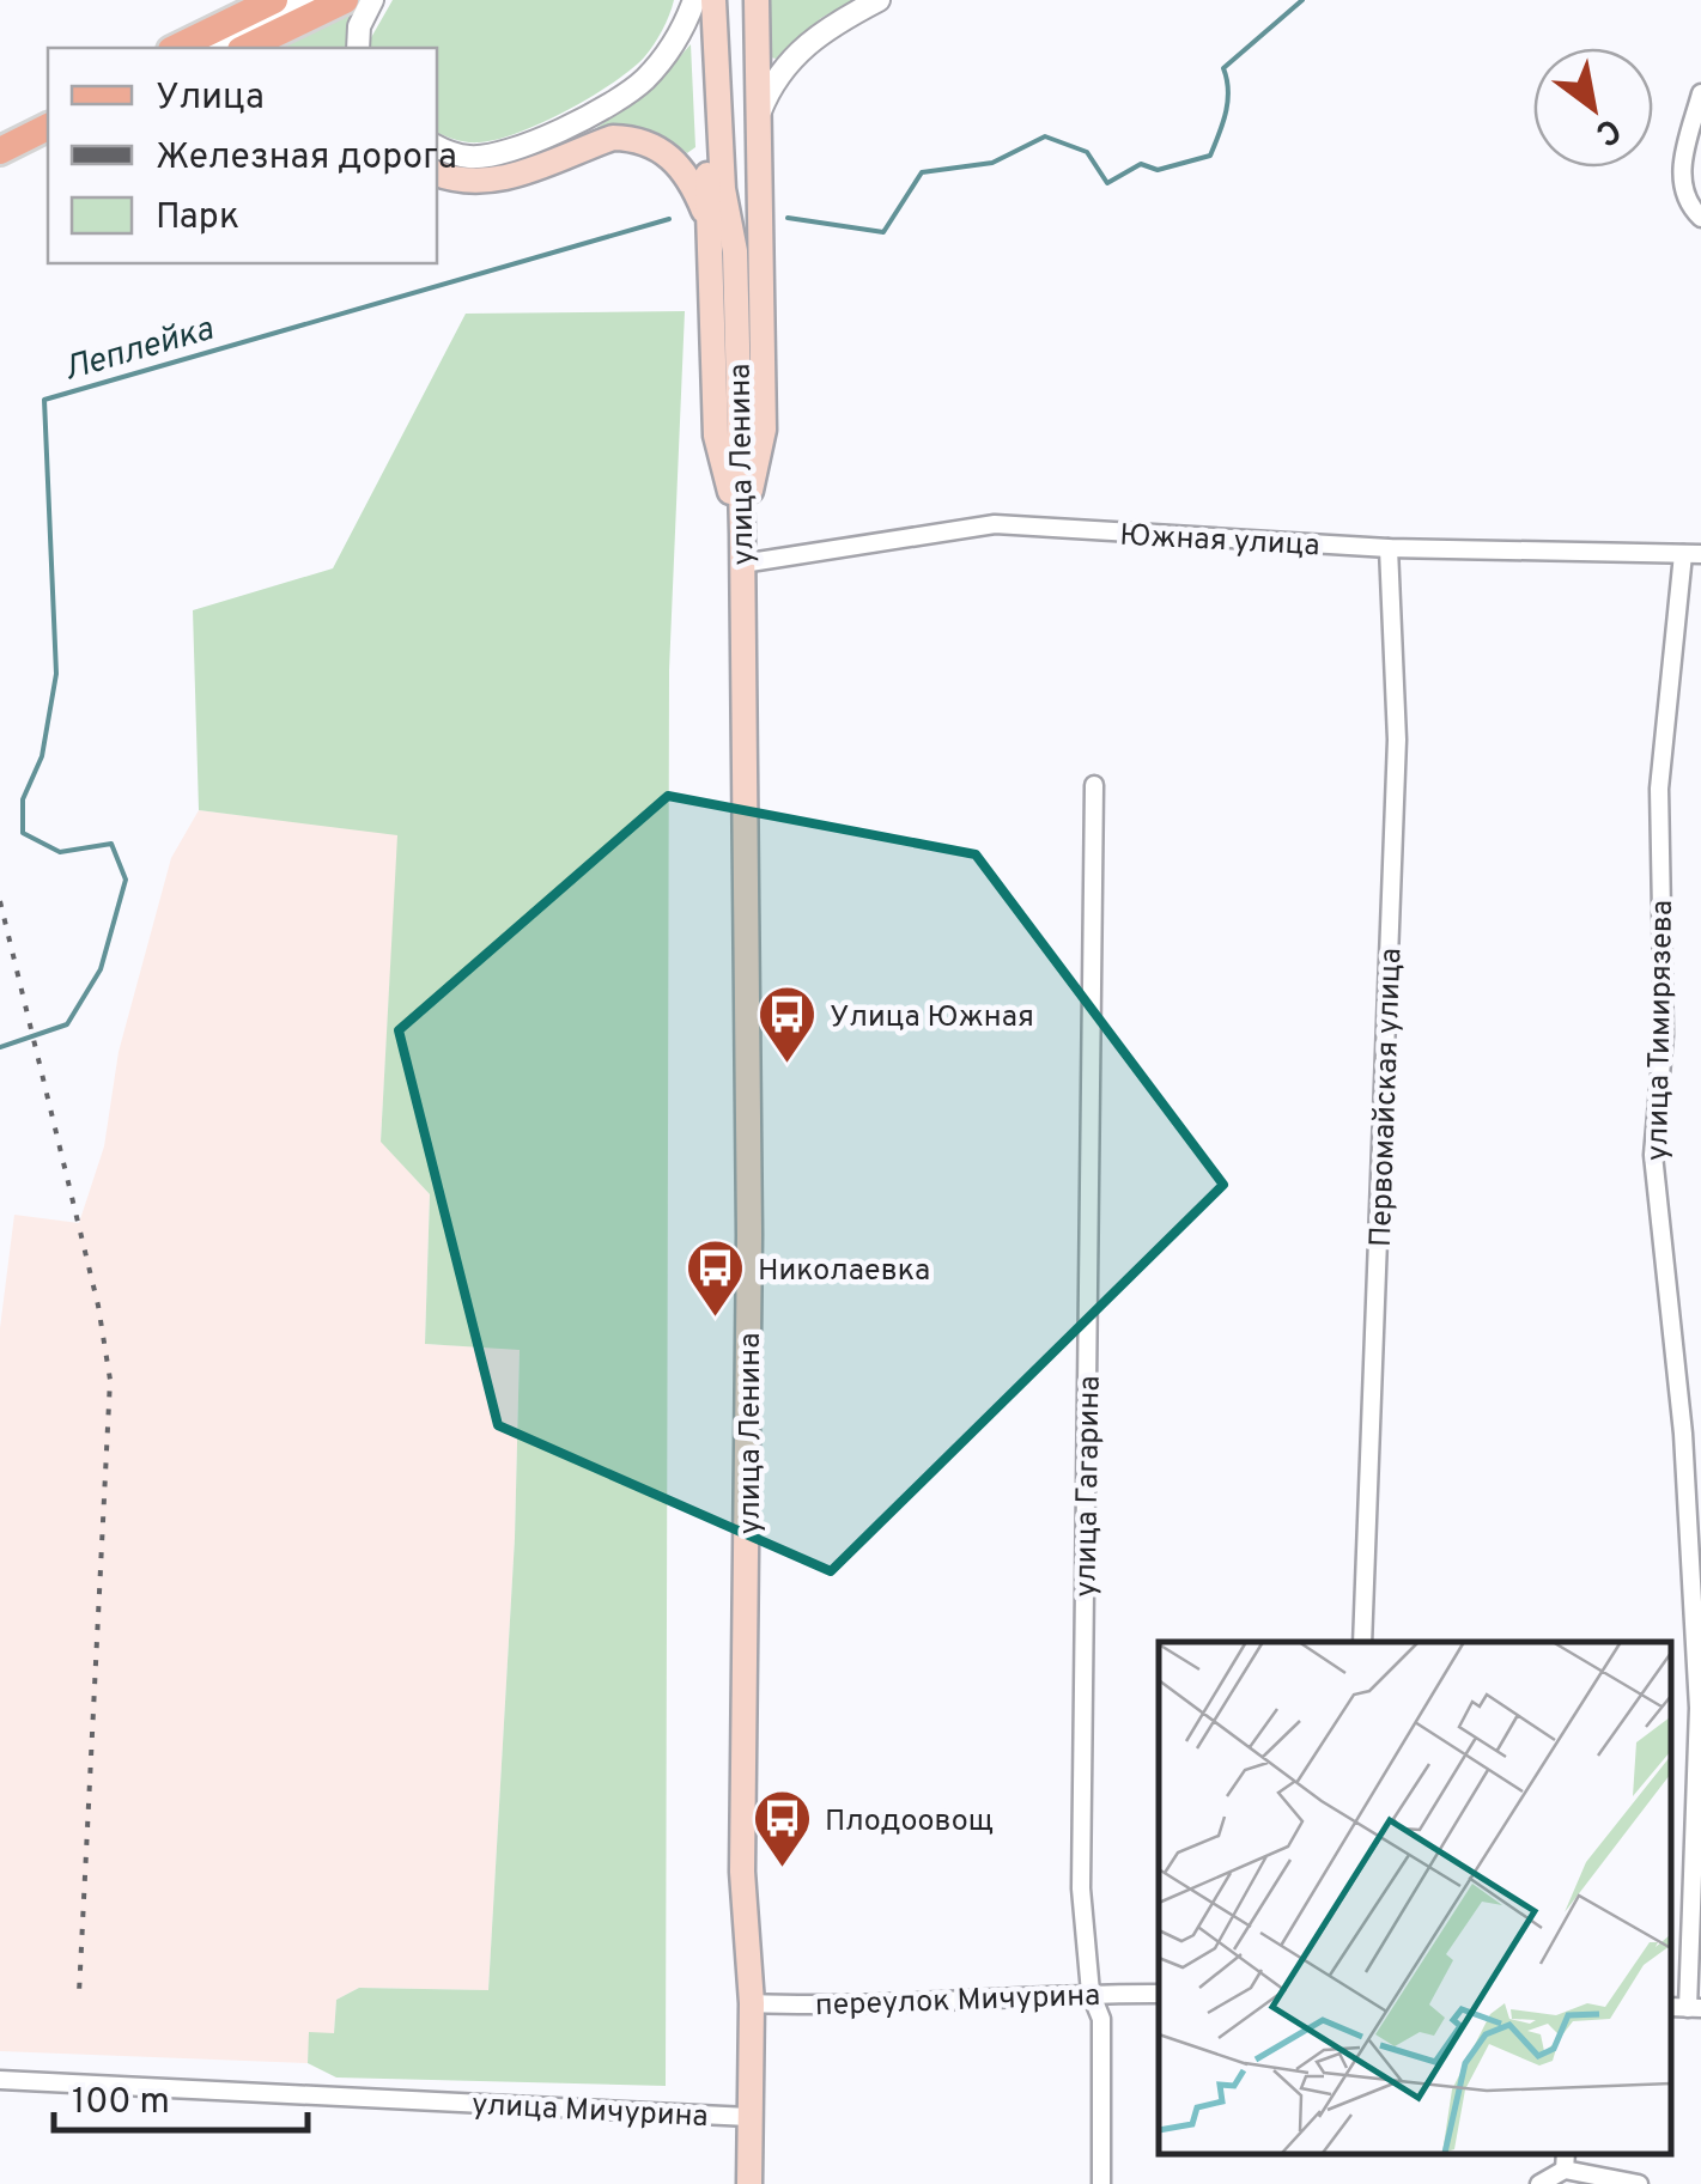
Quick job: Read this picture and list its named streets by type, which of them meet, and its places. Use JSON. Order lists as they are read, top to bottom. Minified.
{"streets":{"main road":["улица Ленина"],"street":["Южная улица","улица Тимирязева","Первомайская улица","улица Гагарина","переулок Мичурина","улица Мичурина"]},"crossings":[["улица Ленина","Южная улица"],["улица Ленина","переулок Мичурина"],["улица Ленина","улица Мичурина"],["Южная улица","улица Тимирязева"],["Южная улица","Первомайская улица"],["улица Гагарина","переулок Мичурина"]],"water":["Леплейка"],"places":{"bus stop":["Улица Южная","Николаевка","Плодоовощ"]},"legend":["Улица","Железная дорога","Парк"],"scale_bar":"100 m","north":"bottom right"}
